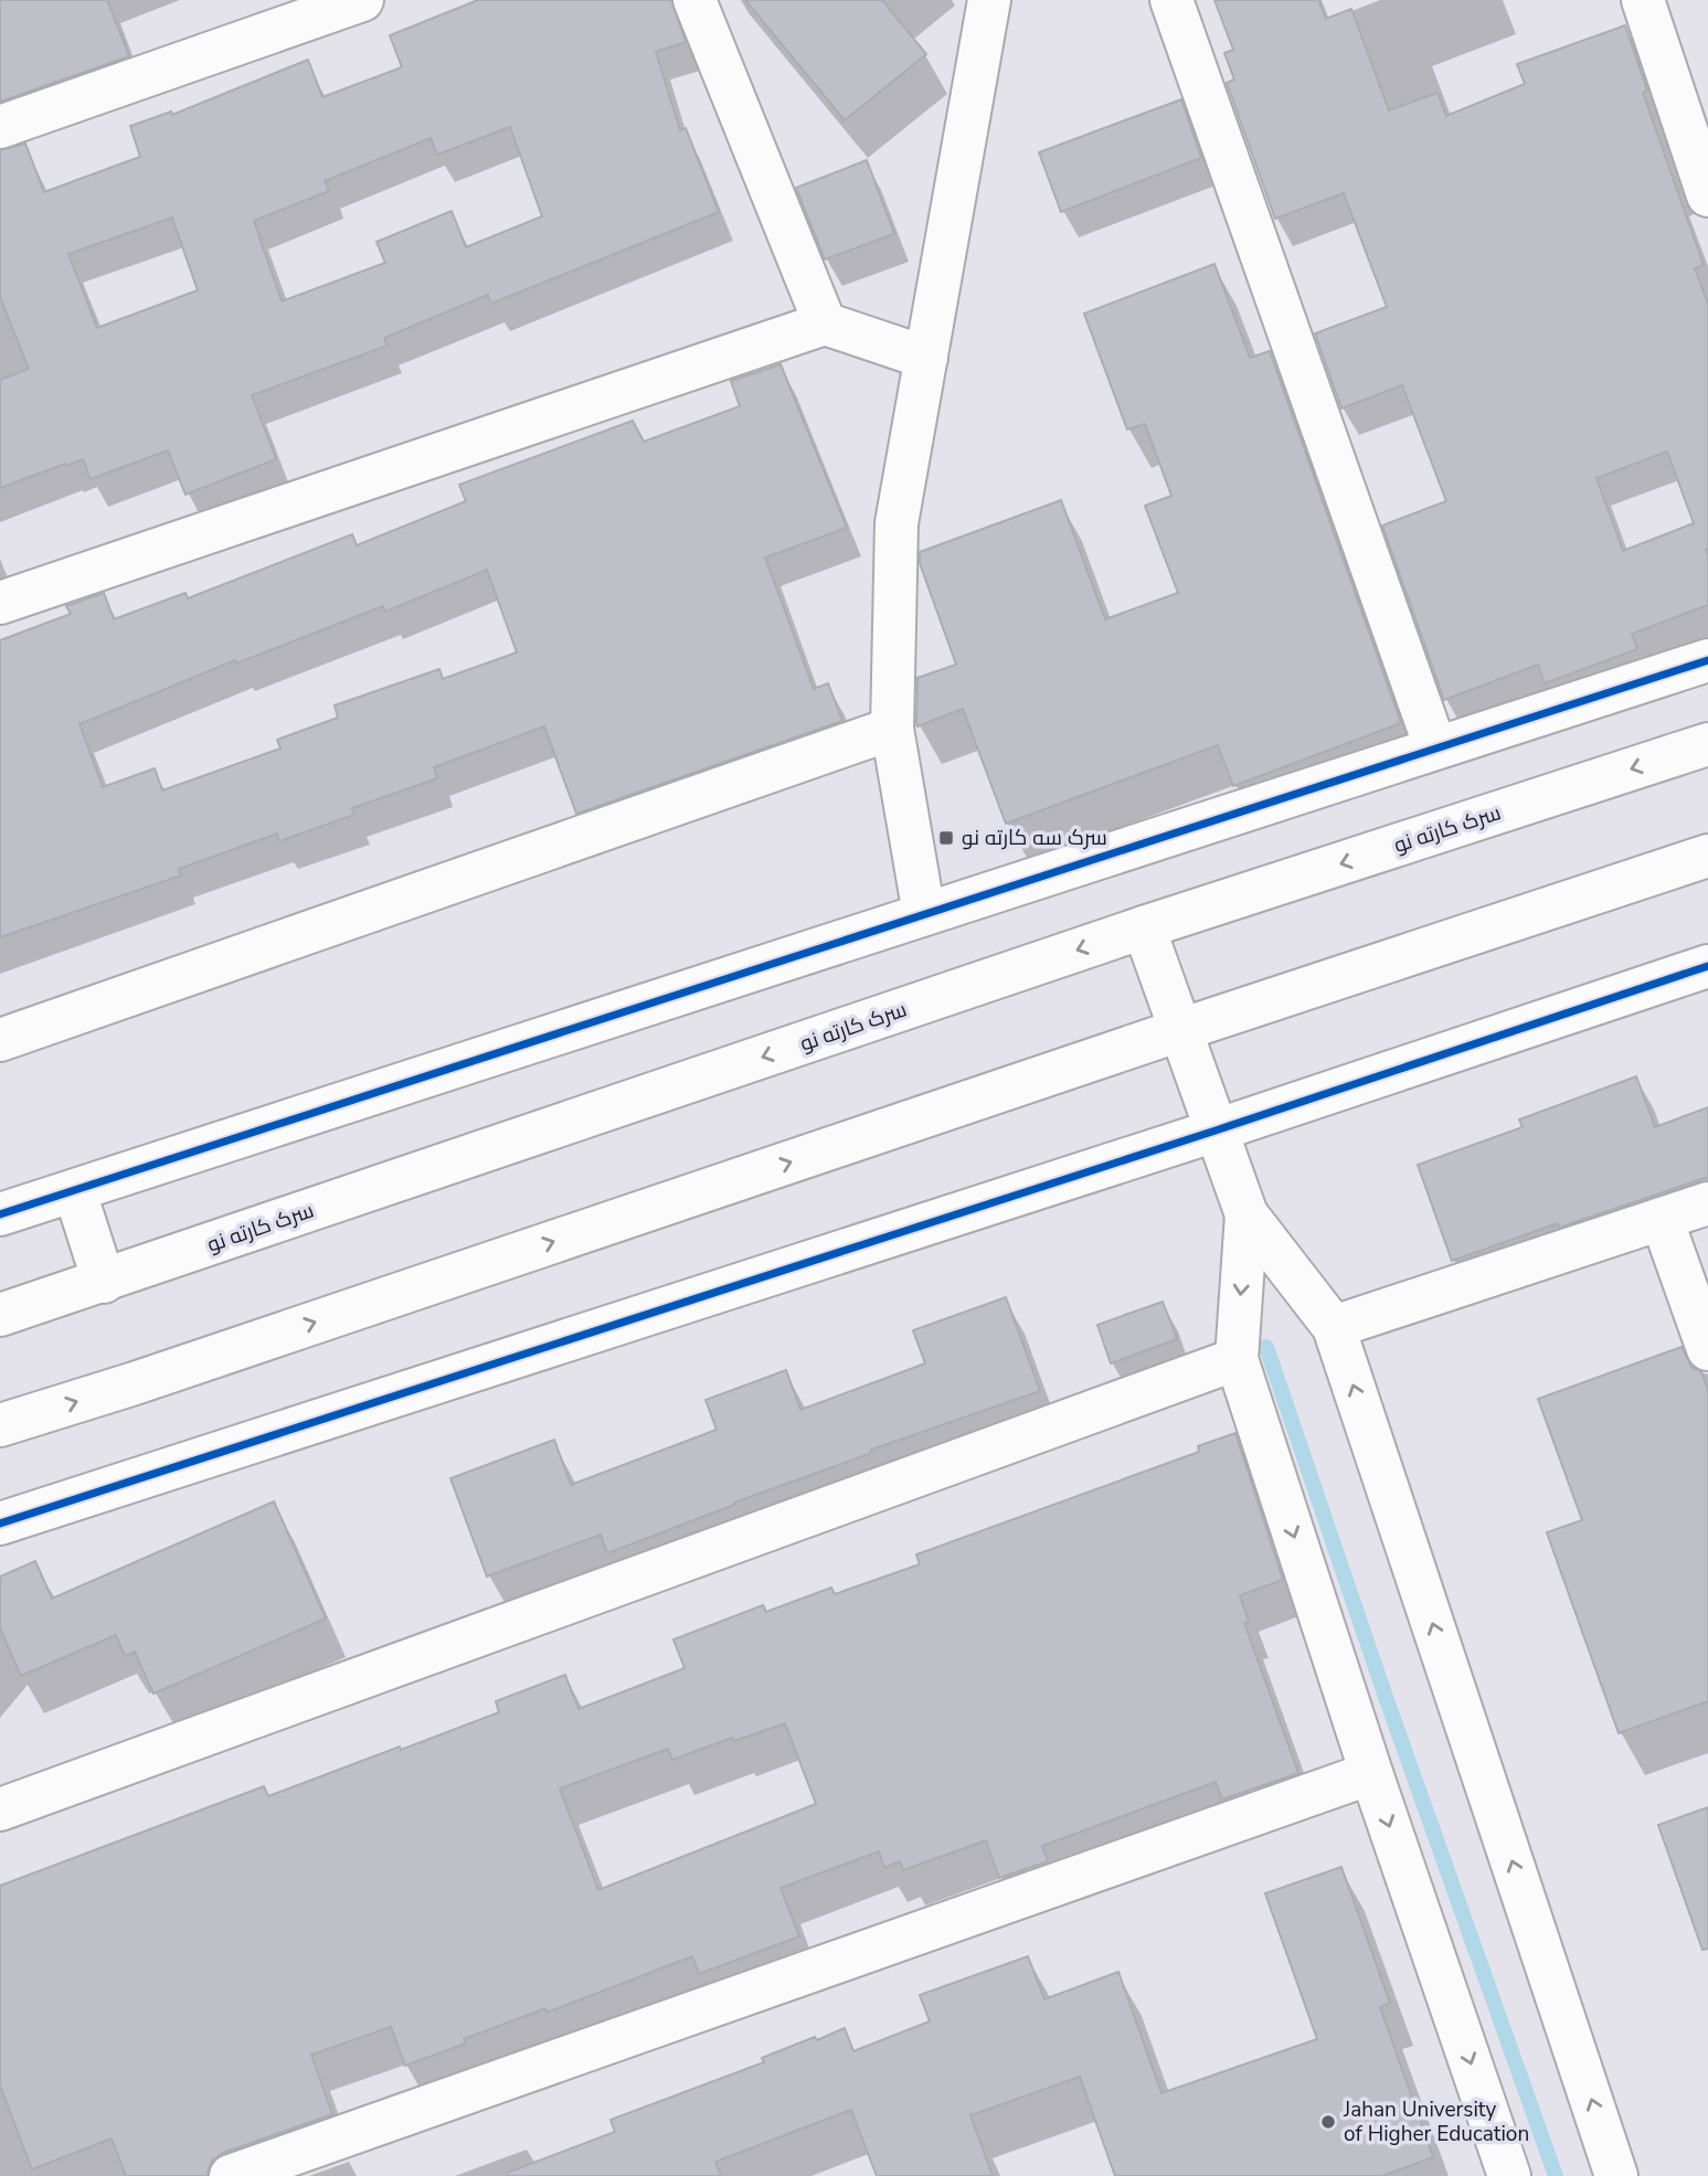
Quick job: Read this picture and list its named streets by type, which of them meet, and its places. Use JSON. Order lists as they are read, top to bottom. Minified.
{"streets":{"main road":["سرک کارته نو"]},"places":{"transit":["سرک سه کارته نو"],"other":["Jahan University of Higher Education"]}}
